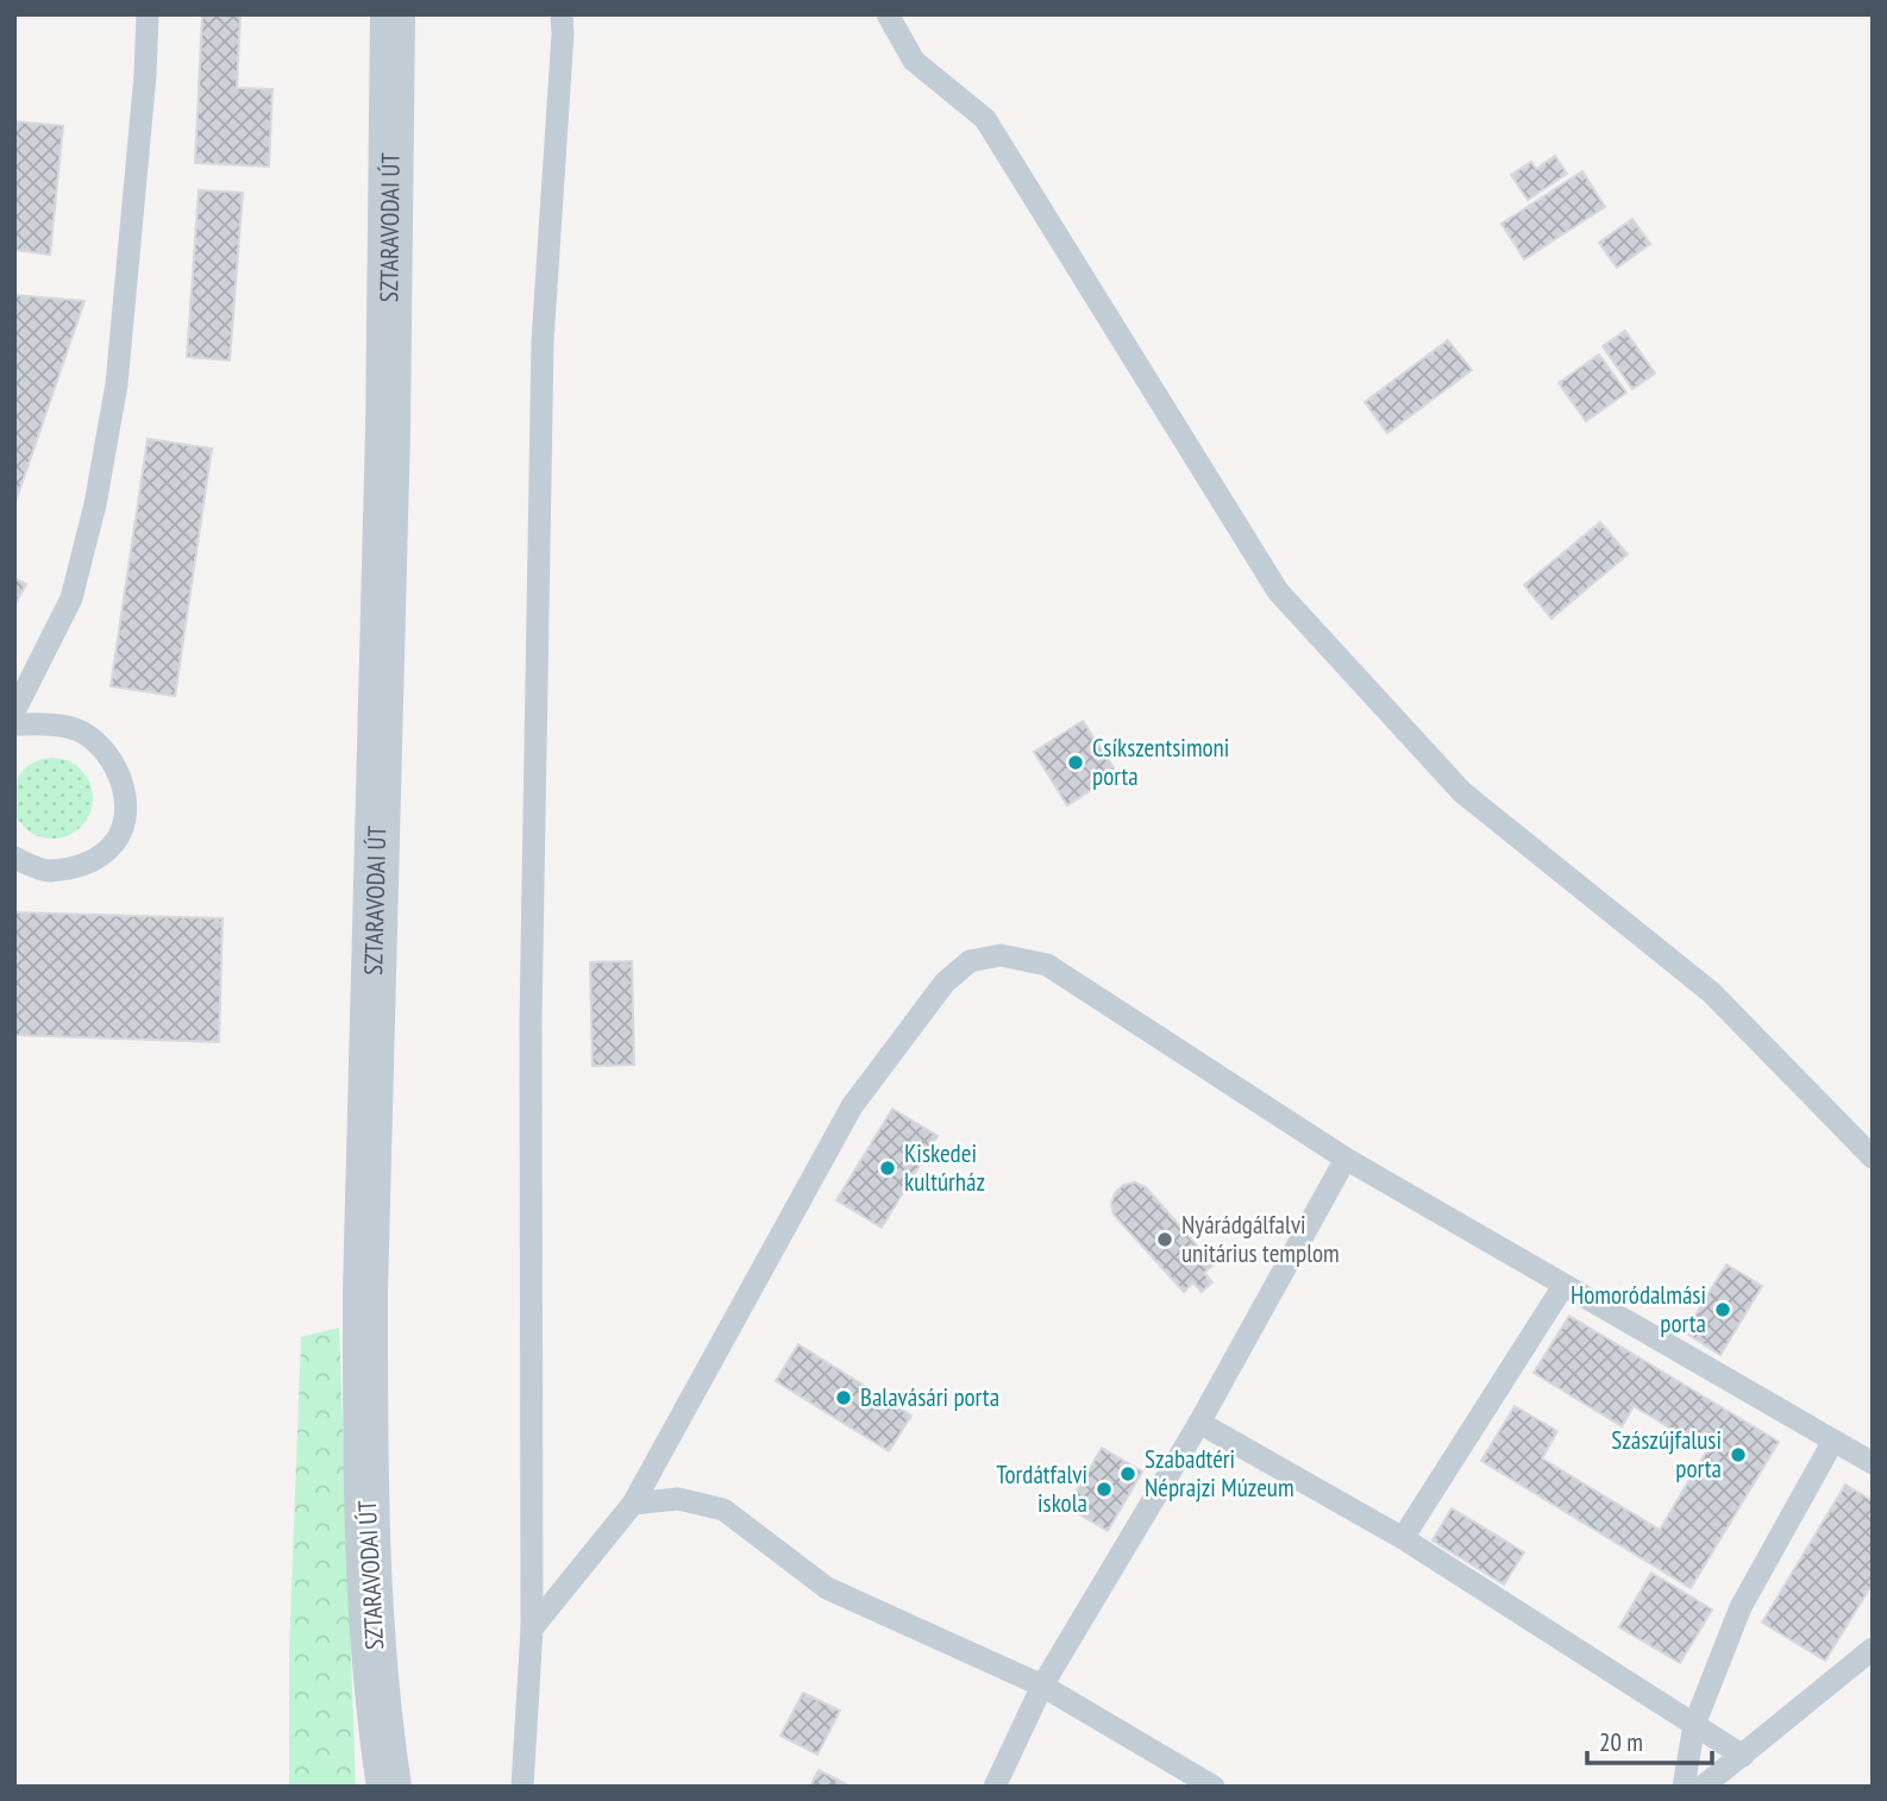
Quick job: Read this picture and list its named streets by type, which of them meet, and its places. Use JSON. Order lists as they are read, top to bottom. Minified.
{"streets":{"street":["SZTARAVODAI ÚT"]},"places":["Csíkszentsimoni porta","Kiskedei kultúrház","Nyárádgálfalvi unitárius templom","Homoródalmási porta","Balavásári porta","Szászújfalusi porta","Szabadtéri Néprajzi Múzeum","Tordátfalvi iskola"],"scale_bar":"20 m"}
